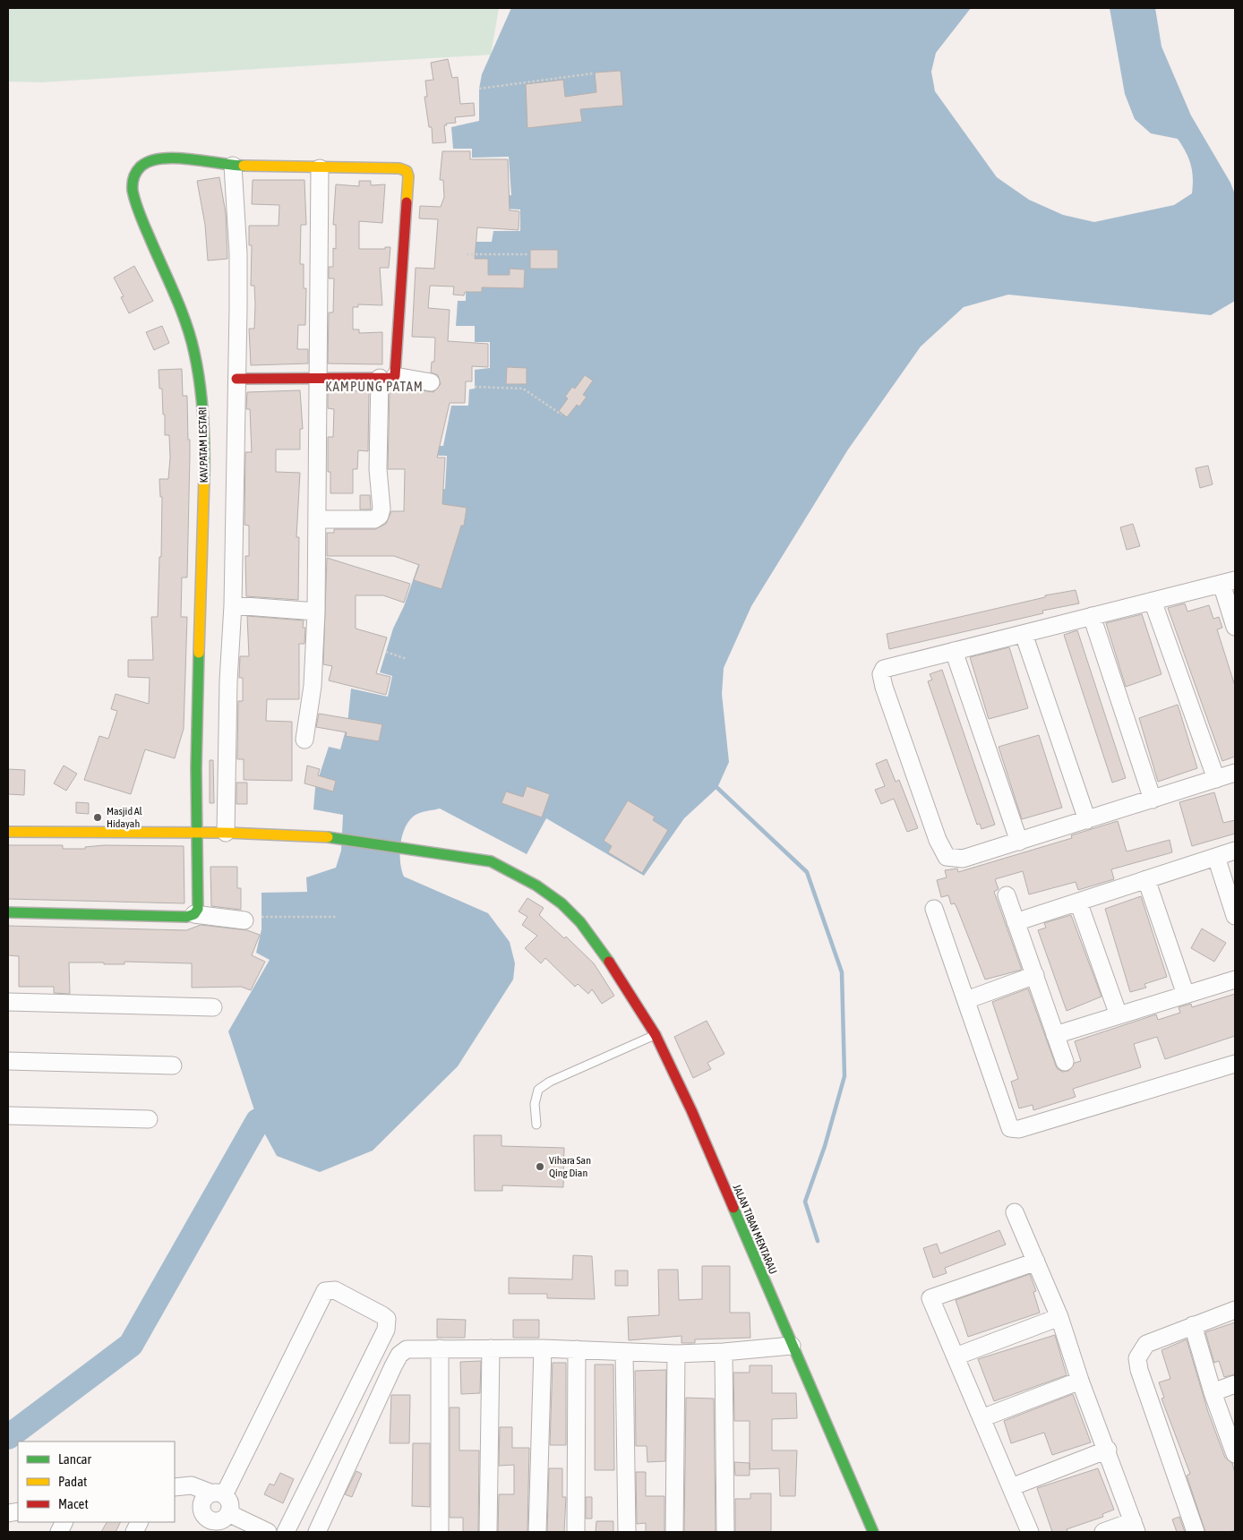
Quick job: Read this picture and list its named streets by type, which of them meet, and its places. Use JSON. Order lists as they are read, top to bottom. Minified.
{"streets":{"street":["KAV.PATAM LESTARI","JALAN TIBAN MENTARAU"]},"districts":["KAMPUNG PATAM"],"places":["Masjid Al Hidayah","Vihara San Qing Dian"],"legend":["Lancar","Padat","Macet"]}
